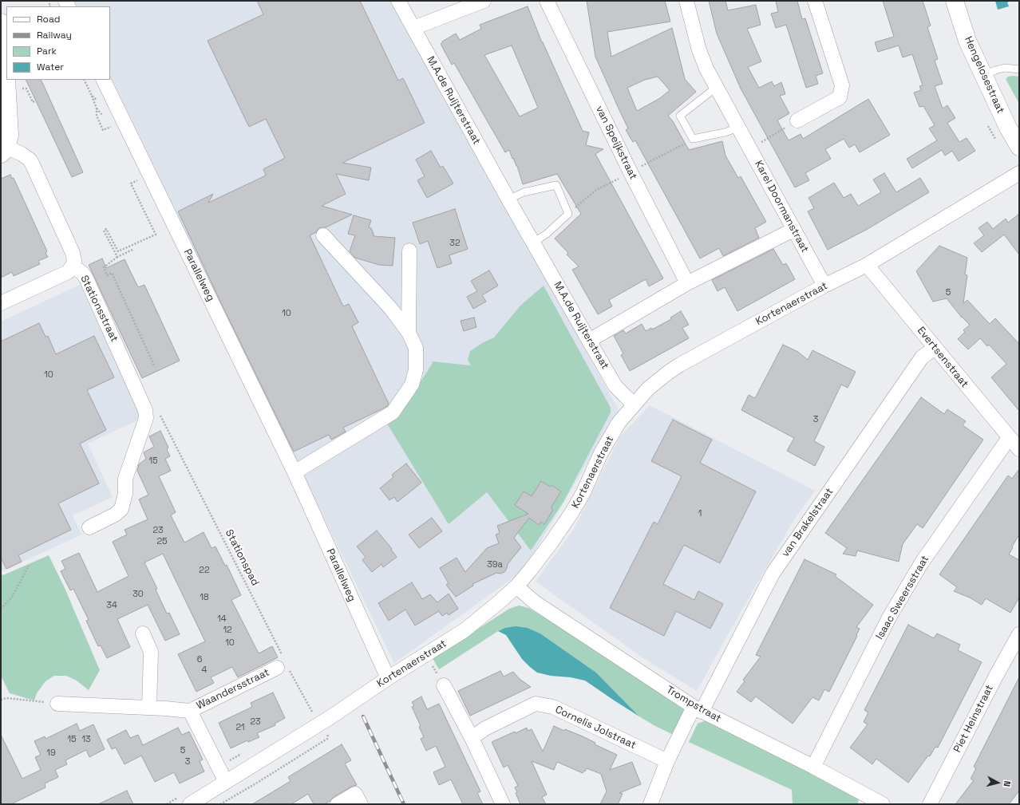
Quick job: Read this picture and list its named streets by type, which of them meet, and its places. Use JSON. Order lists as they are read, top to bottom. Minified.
{"streets":{"main road":["Hengelosestraat","Stationsstraat"],"street":["M.A.de Ruijterstraat","van Speijkstraat","Karel Doormanstraat","Parallelweg","Kortenaerstraat","Evertsenstraat","van Brakelstraat","Isaac Sweersstraat","Waandersstraat","Trompstraat","Piet Heinstraat","Cornelis Jolstraat"],"path":["Stationspad"]},"crossings":[["M.A.de Ruijterstraat","Kortenaerstraat"],["Karel Doormanstraat","Kortenaerstraat"],["Parallelweg","Kortenaerstraat"],["Kortenaerstraat","Evertsenstraat"],["Kortenaerstraat","Stationspad"],["Kortenaerstraat","Waandersstraat"],["Kortenaerstraat","Trompstraat"],["Stationsstraat","Stationspad"],["Evertsenstraat","van Brakelstraat"],["Evertsenstraat","Isaac Sweersstraat"],["van Brakelstraat","Trompstraat"],["Stationspad","Waandersstraat"],["Isaac Sweersstraat","Trompstraat"]],"house_numbers":["32","5","10","10","3","15","1","23","25","39a","22","30","18","34","14","12","10","6","4","23","21","15","13","5","19","3"],"legend":["Road","Railway","Park","Water"],"north":"right"}
